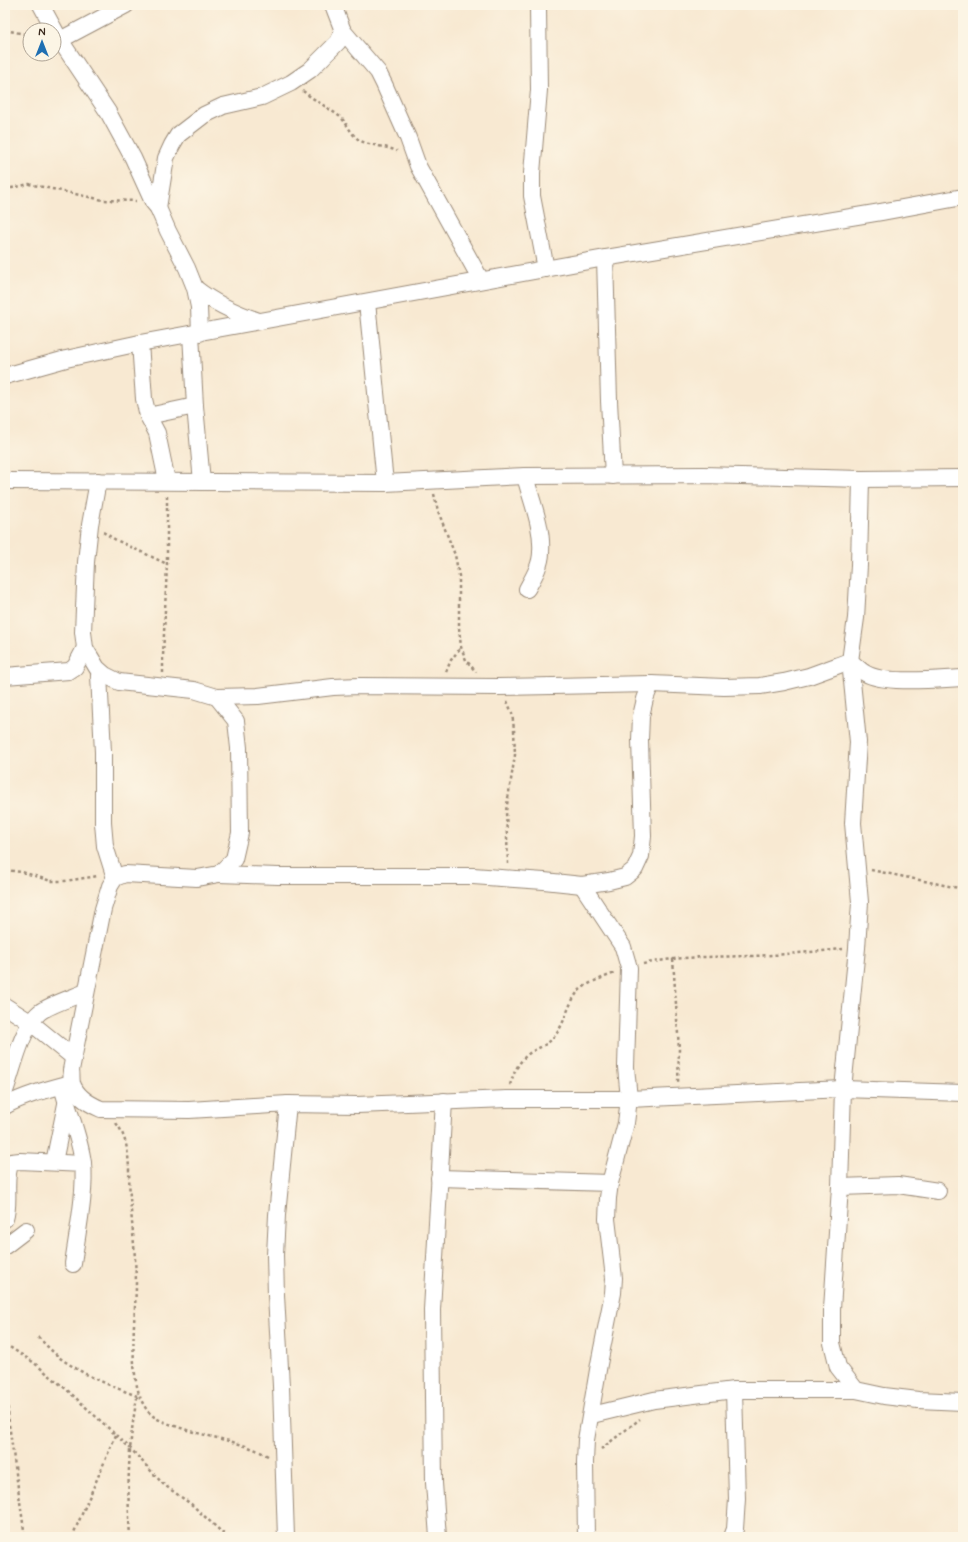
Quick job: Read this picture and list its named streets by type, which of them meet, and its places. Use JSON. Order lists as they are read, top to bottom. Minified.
{"north":"top"}
